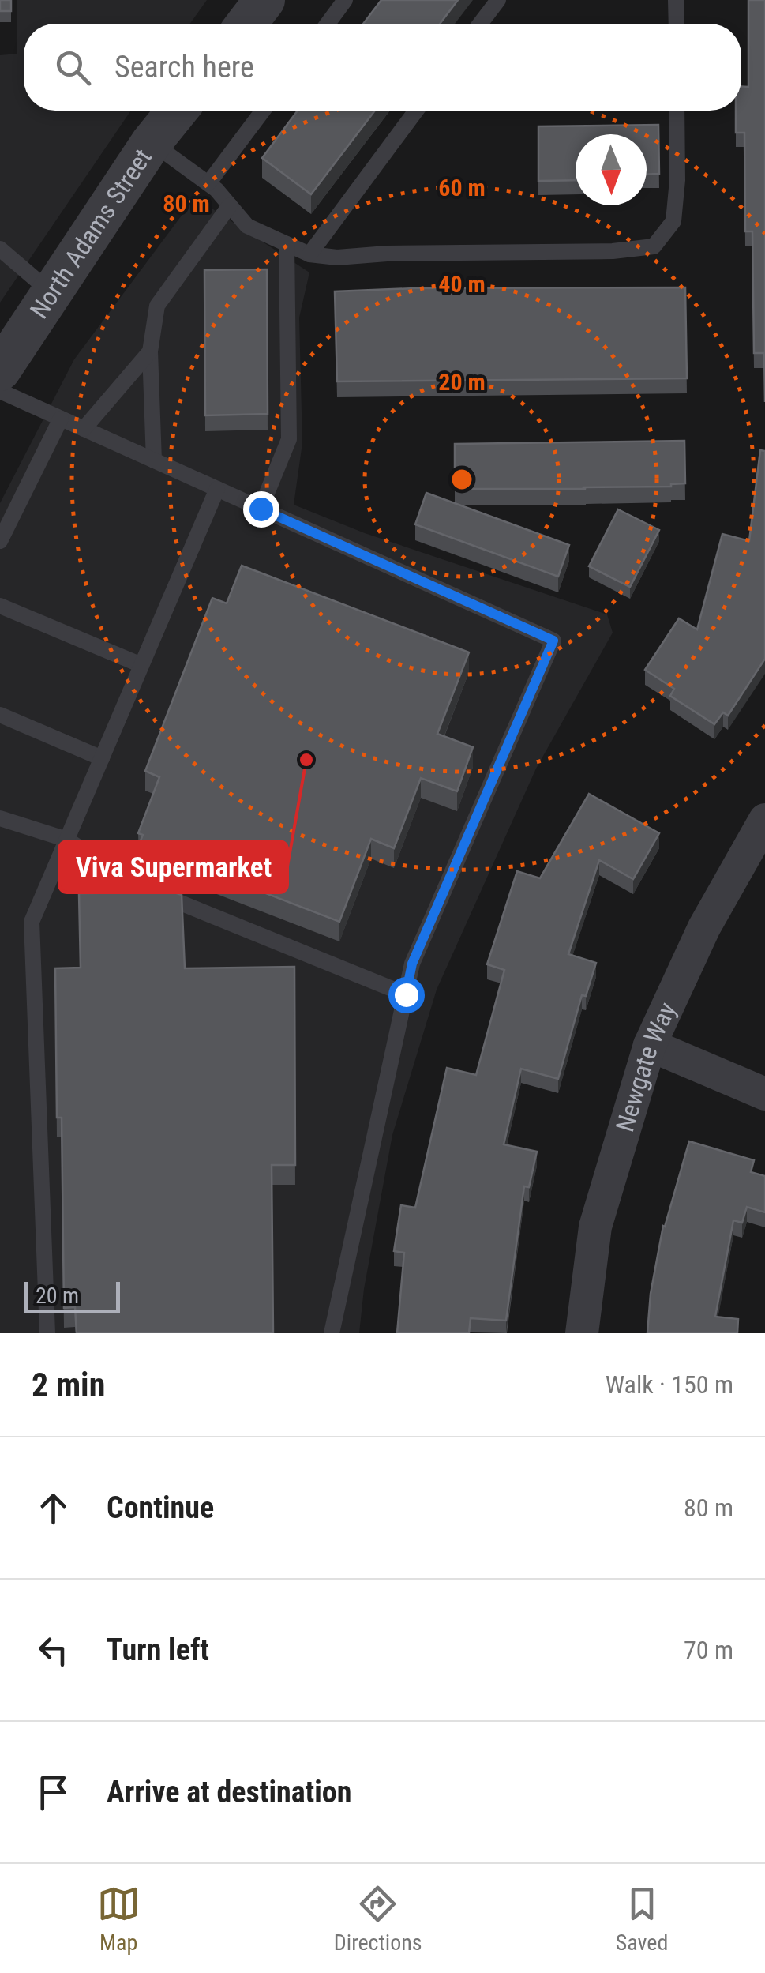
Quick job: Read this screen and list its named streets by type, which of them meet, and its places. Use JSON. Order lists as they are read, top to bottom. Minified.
{"streets":{"street":["North Adams Street","Newgate Way"]},"places":["Viva Supermarket"],"scale_bar":"20 m","north":"bottom","page":{"search":"Search here","scale":"20 m","heading":["2 min","Walk · 150 m"],"list":[["Continue","80 m"],["Turn left","70 m"],"Arrive at destination"],"nav":["Map","Directions","Saved"]},"rings":["60 m","80 m","40 m","20 m"]}
